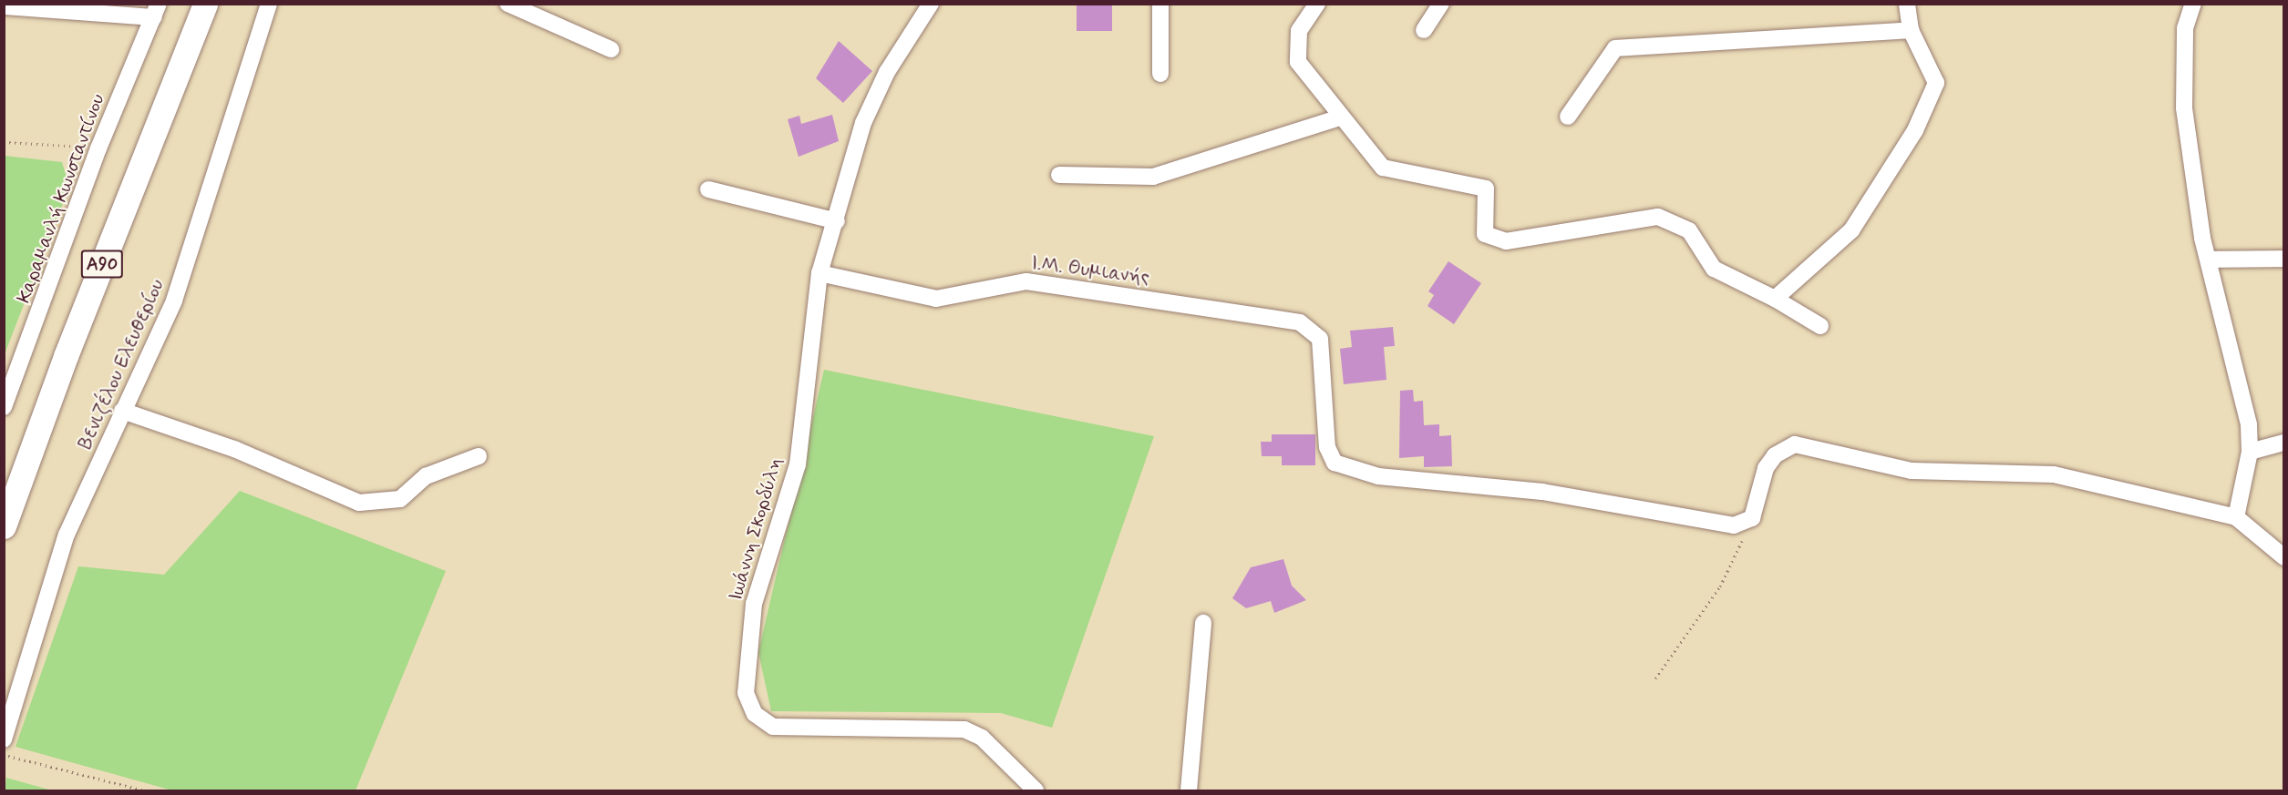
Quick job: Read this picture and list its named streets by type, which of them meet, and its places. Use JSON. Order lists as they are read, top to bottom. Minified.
{"streets":{"highway":["Α90"],"street":["Καραμανλή Κωνσταντίνου","Ι.Μ. Θυμιανής","Βενιζέλου Ελευθερίου","Ιωάννη Σκορδύλη"]},"crossings":[["Ι.Μ. Θυμιανής","Ιωάννη Σκορδύλη"]]}
